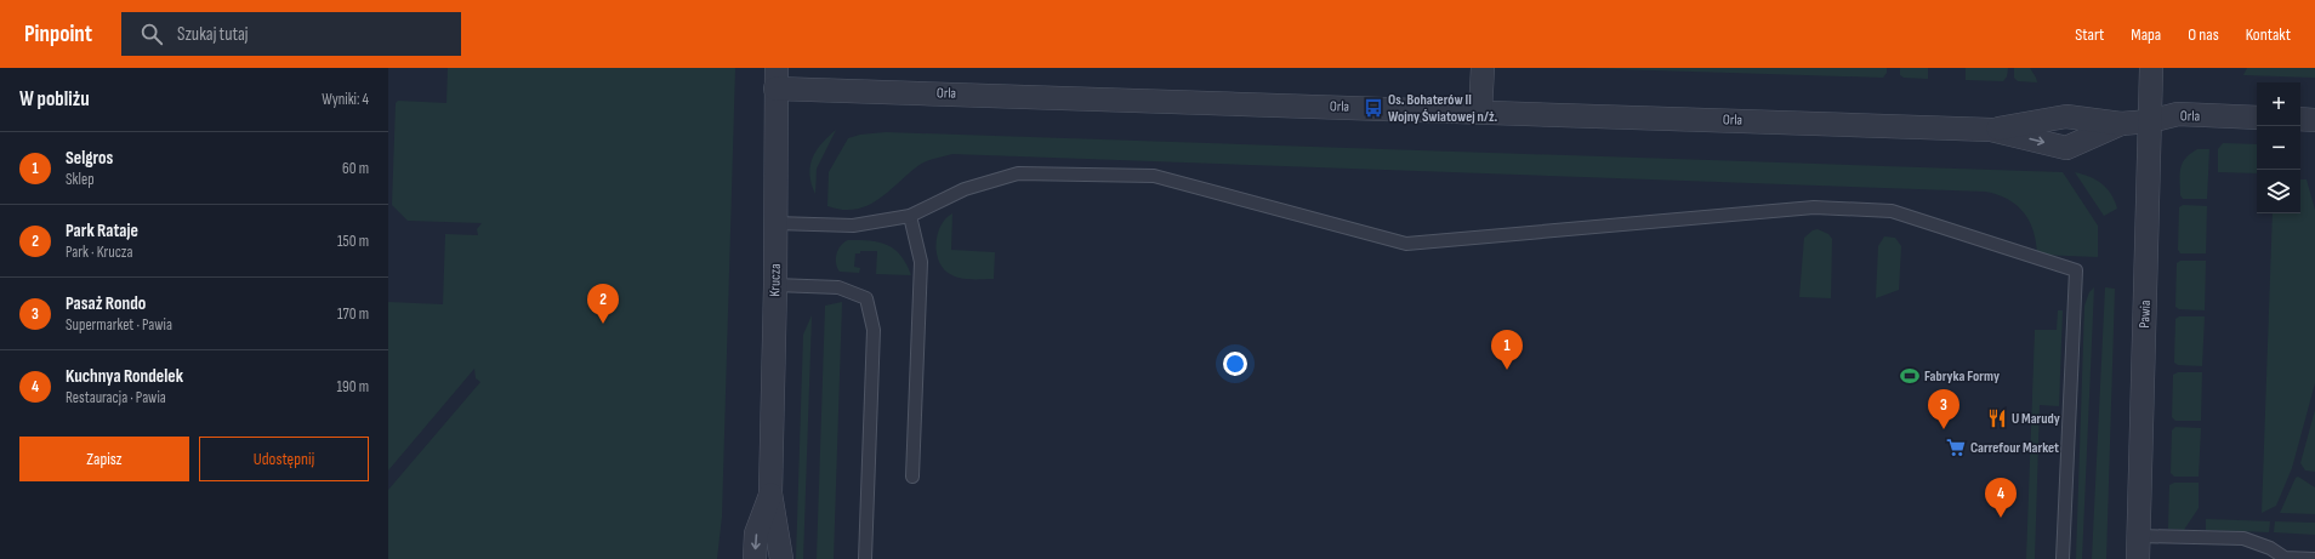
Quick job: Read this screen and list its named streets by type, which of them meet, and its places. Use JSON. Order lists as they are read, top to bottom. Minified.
{"streets":{"street":["Orla","Krucza","Pawia"]},"crossings":[["Orla","Krucza"],["Orla","Pawia"]],"places":{"bus stop":["Os. Bohaterów II Wojny Światowej n/ż."],"sports":["Fabryka Formy"],"restaurant":["U Marudy"],"supermarket":["Carrefour Market"]},"page":{"header":"Pinpoint","search":"Szukaj tutaj","nav":["Start","Mapa","O nas","Kontakt"],"heading":["W pobliżu","Wyniki: 4"],"map_buttons":["+","−"],"list":[{"mark":"1","name":"Selgros","note":"Sklep","value":"60 m"},{"mark":"2","name":"Park Rataje","note":"Park · Krucza","value":"150 m"},{"mark":"3","name":"Pasaż Rondo","note":"Supermarket · Pawia","value":"170 m"},{"mark":"4","name":"Kuchnya Rondelek","note":"Restauracja · Pawia","value":"190 m"}],"pins":["2","1","3","4"],"buttons":["Zapisz","Udostępnij"]}}
